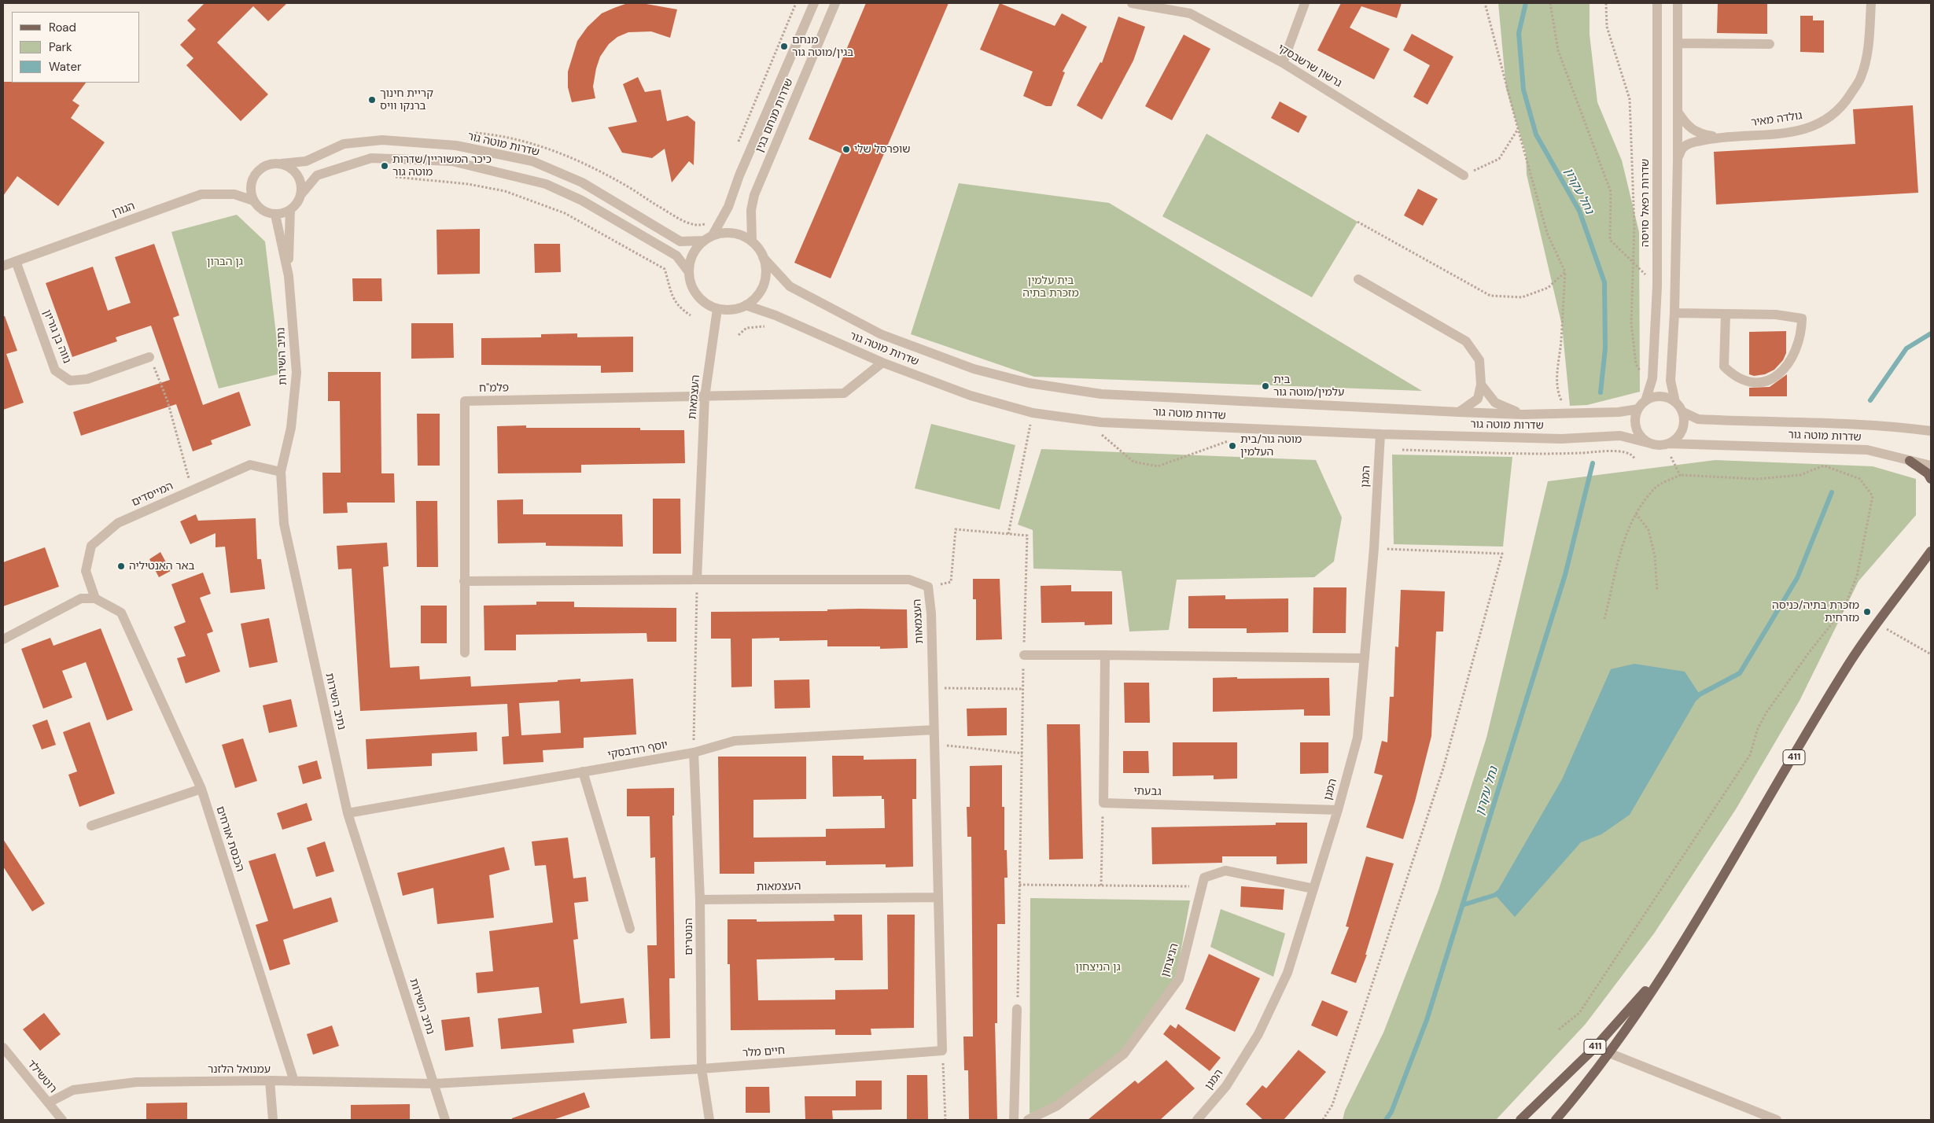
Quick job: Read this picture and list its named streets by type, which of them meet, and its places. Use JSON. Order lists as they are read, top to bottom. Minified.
{"streets":{"main road":["411"],"street":["גרשון שרשבסקי","שדרות מנחם בגין","גולדה מאיר","שדרות מוטה גור","שדרות רפאל סויסה","הגורן","נווה בן גוריון","נתיב השירות","פלמ\"ח","העצמאות","המגן","המייסדים","יוסף רודבסקי","גבעתי","הכנסת אורחים","הנוטרים","הניצחון","חיים מלר","עמנואל הלזנר","רוטשילד"]},"crossings":[["שדרות מנחם בגין","שדרות מוטה גור"],["שדרות מנחם בגין","העצמאות"],["שדרות מוטה גור","שדרות רפאל סויסה"],["שדרות מוטה גור","הגורן"],["שדרות מוטה גור","נתיב השירות"],["שדרות מוטה גור","העצמאות"],["שדרות מוטה גור","המגן"],["הגורן","נווה בן גוריון"],["הגורן","נתיב השירות"],["נתיב השירות","המייסדים"],["נתיב השירות","יוסף רודבסקי"],["נתיב השירות","חיים מלר"],["נתיב השירות","עמנואל הלזנר"],["פלמ\"ח","העצמאות"],["העצמאות","יוסף רודבסקי"],["העצמאות","הנוטרים"],["המגן","גבעתי"],["המייסדים","הכנסת אורחים"],["יוסף רודבסקי","הנוטרים"],["הכנסת אורחים","עמנואל הלזנר"],["הנוטרים","חיים מלר"],["חיים מלר","עמנואל הלזנר"],["עמנואל הלזנר","רוטשילד"]],"water":["נחל עקרון"],"parks":["גן הברון","בית עלמין מזכרת בתיה","גן הניצחון"],"places":["מנחם בגין/מוטה גור","קריית חינוך ברנקו וויס","שופרסל שלי","כיכר המשוריין/שדרות מוטה גור","בית עלמין/מוטה גור","מוטה גור/בית העלמין","באר האנטיליה","מזכרת בתיה/כניסה מזרחית"],"legend":["Road","Park","Water"]}
